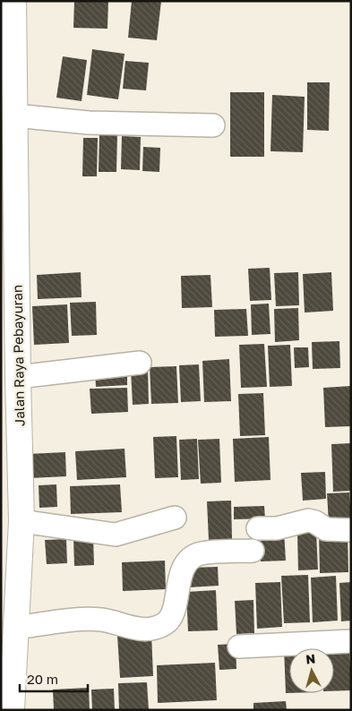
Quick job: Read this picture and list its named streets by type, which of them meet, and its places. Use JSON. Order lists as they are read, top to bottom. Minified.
{"streets":{"main road":["Jalan Raya Pebayuran"]},"scale_bar":"20 m","north":"top"}
